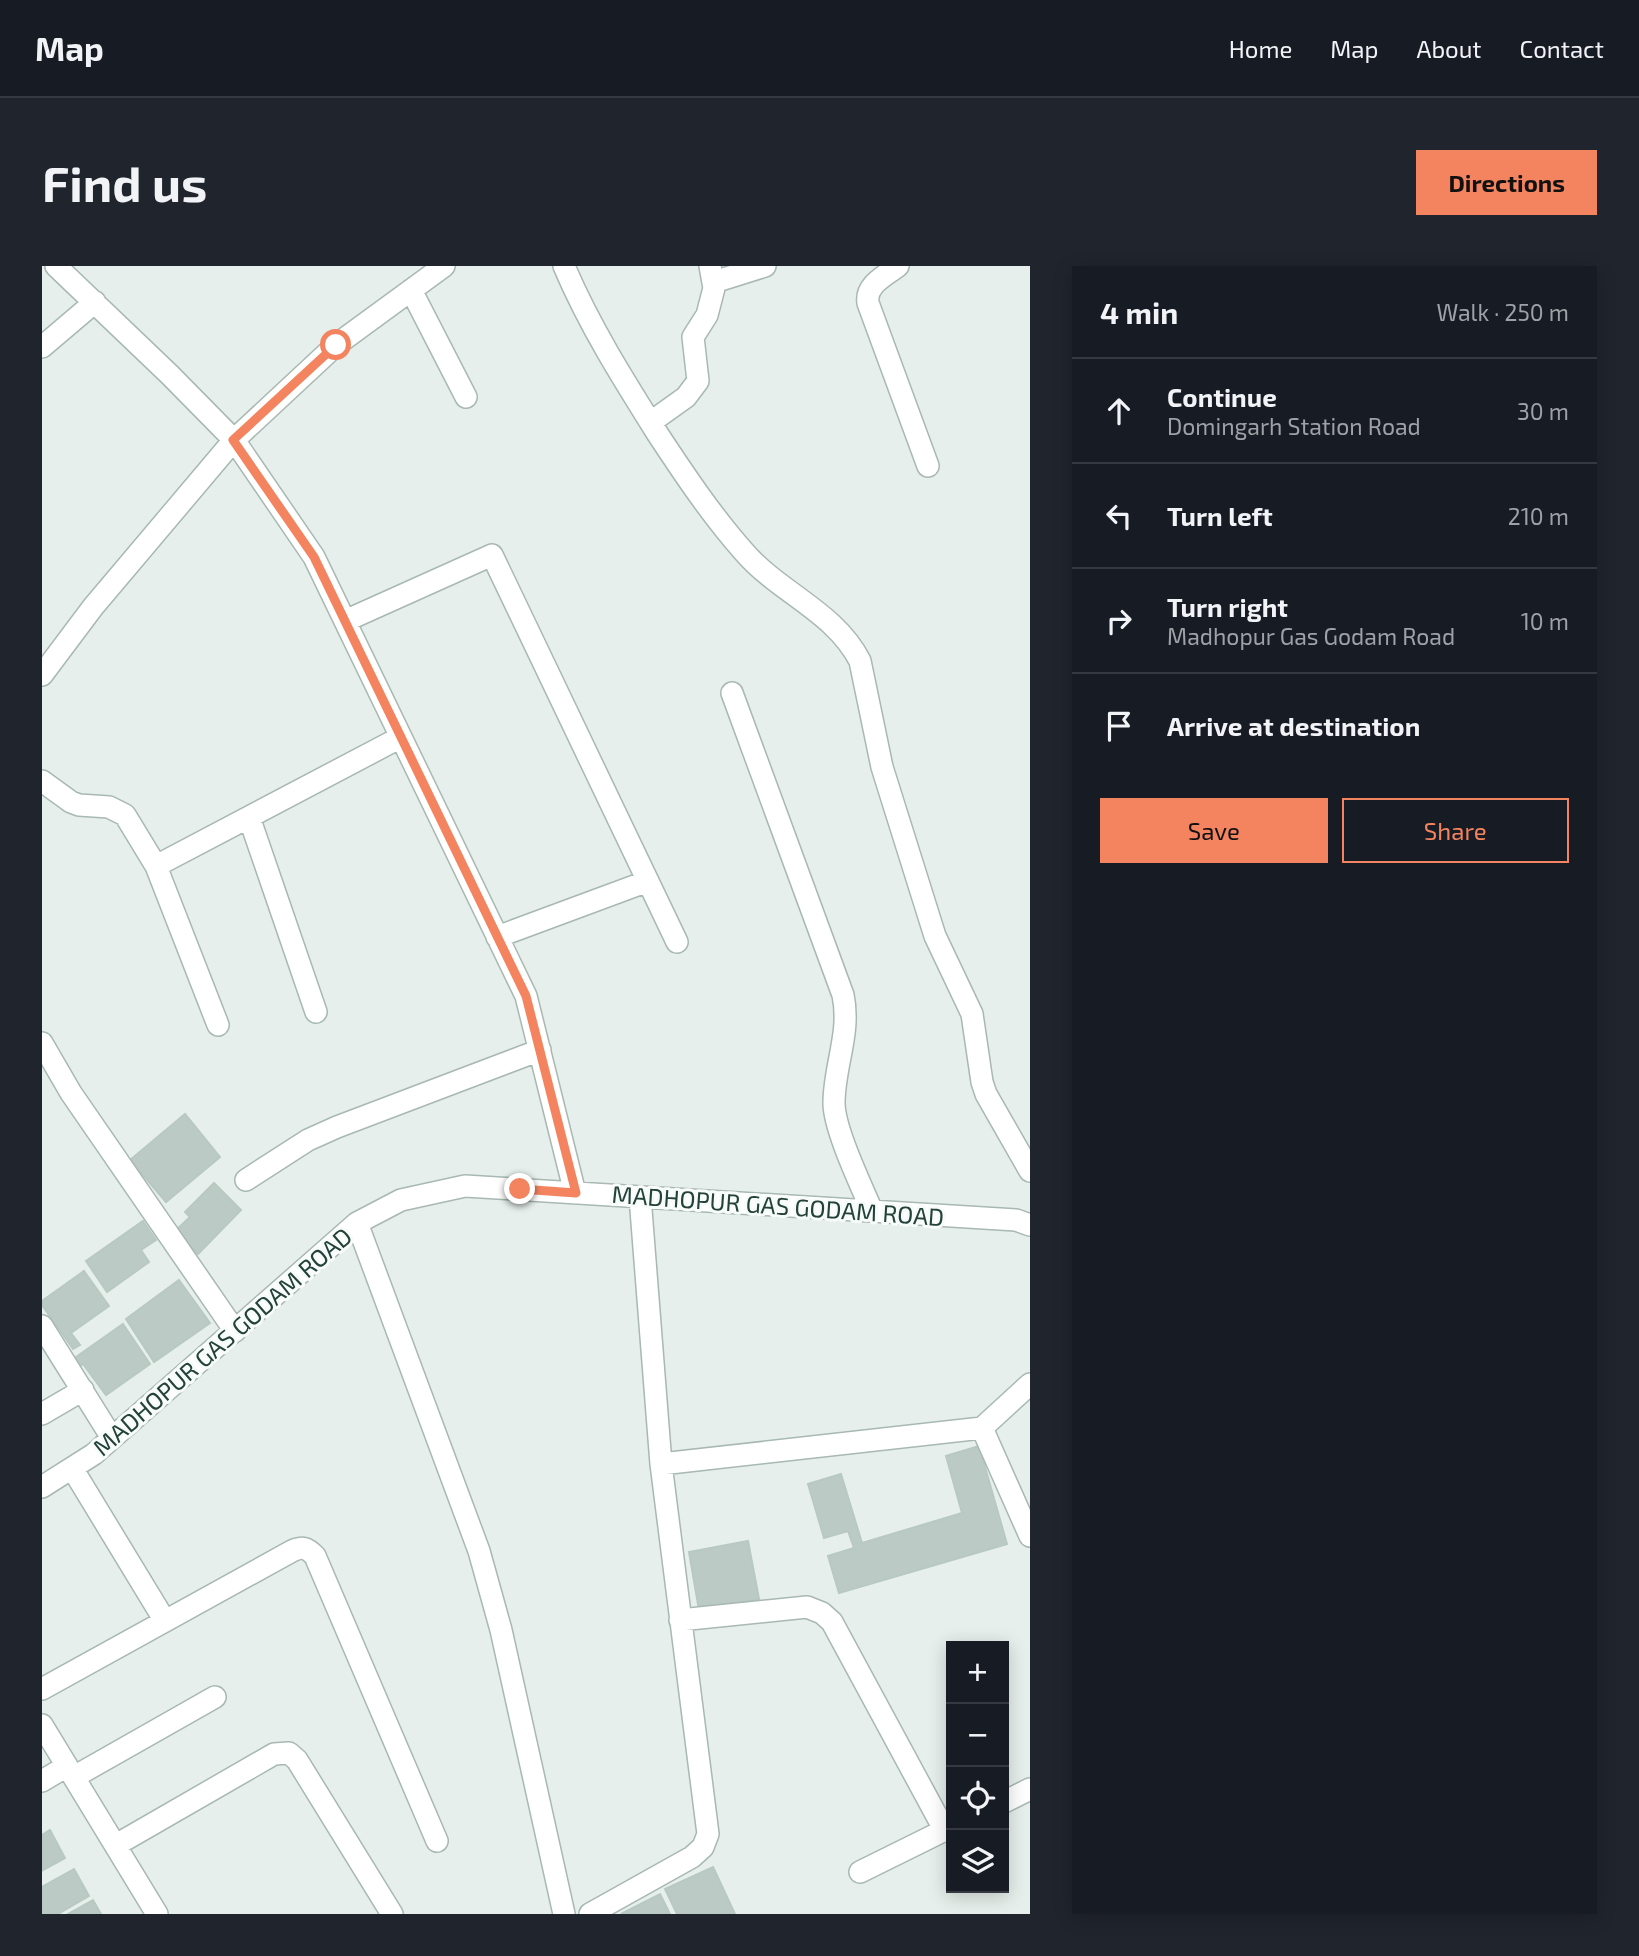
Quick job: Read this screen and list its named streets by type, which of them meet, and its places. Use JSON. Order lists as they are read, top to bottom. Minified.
{"streets":{"street":["MADHOPUR GAS GODAM ROAD"]},"page":{"header":"Map","nav":["Home","Map","About","Contact"],"buttons":["Directions",["Save","Share"]],"title":"Find us","heading":["4 min","Walk · 250 m"],"list":[["Continue","Domingarh Station Road","30 m"],["Turn left","210 m"],["Turn right","Madhopur Gas Godam Road","10 m"],"Arrive at destination"],"map_buttons":["+","−"]}}
